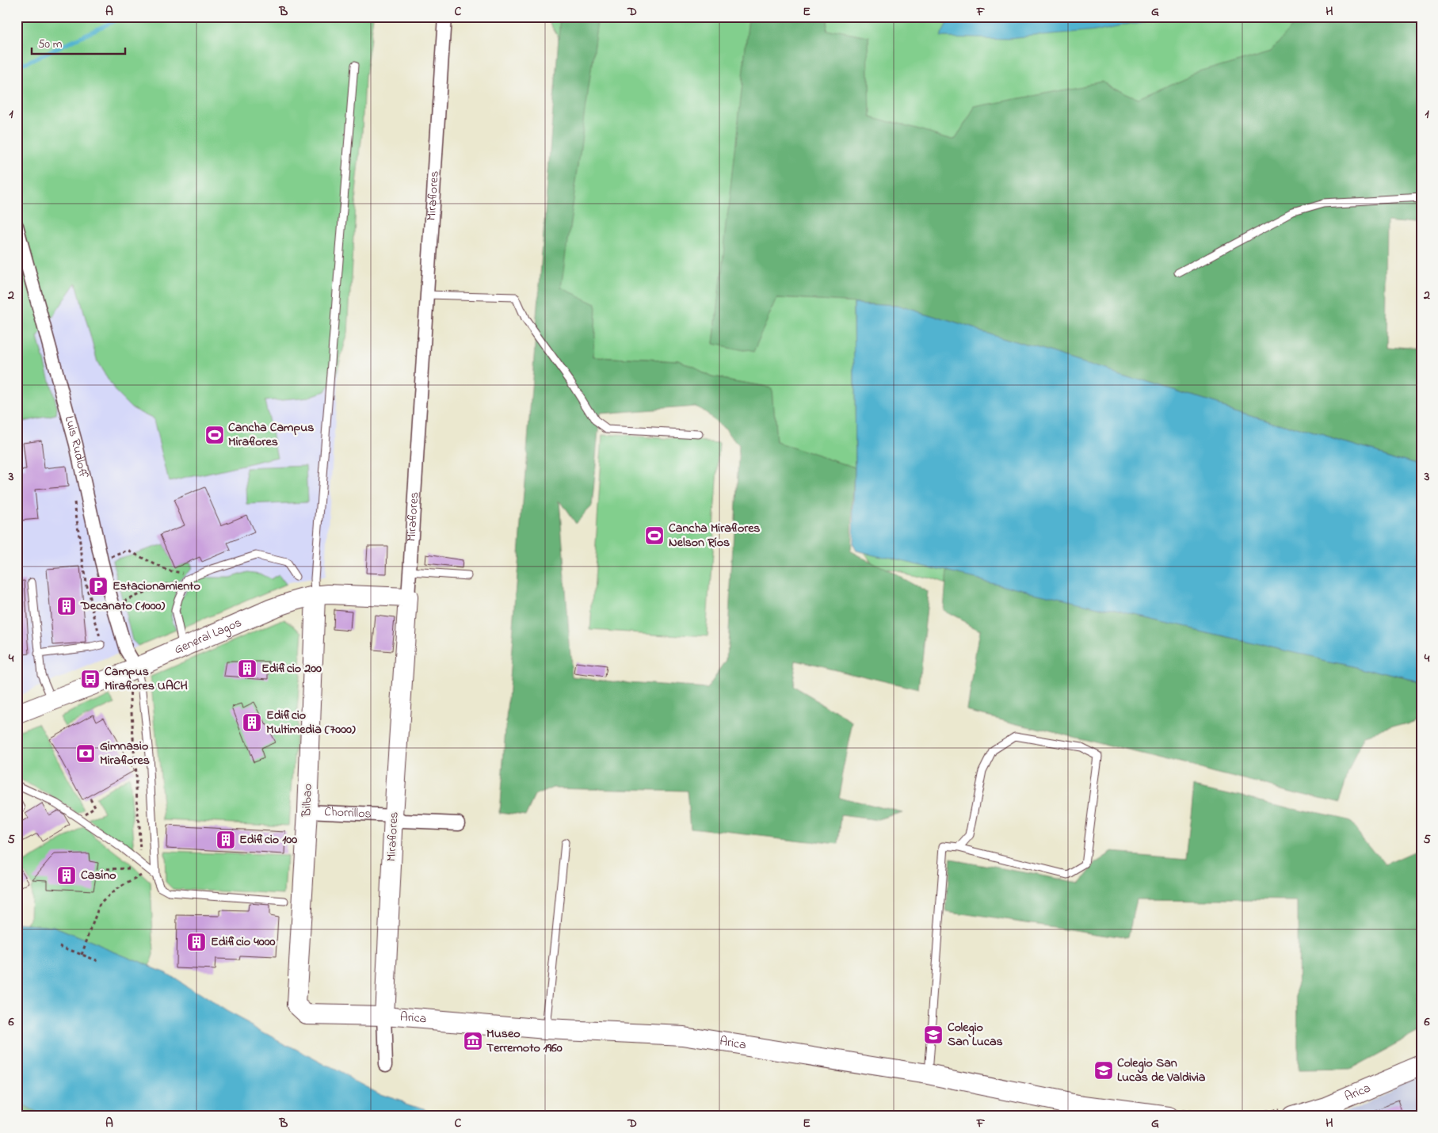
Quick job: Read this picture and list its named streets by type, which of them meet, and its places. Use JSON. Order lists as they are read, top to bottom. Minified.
{"streets":{"main road":["Miraflores","General Lagos","Bilbao","Arica"],"street":["Luis Rudloff","Chorrillos"]},"crossings":[["Miraflores","General Lagos"],["Miraflores","Chorrillos"],["Miraflores","Arica"],["Luis Rudloff","General Lagos"],["General Lagos","Bilbao"],["Bilbao","Chorrillos"],["Bilbao","Arica"]],"places":{"sports":["Cancha Campus Miraflores","Cancha Miraflores Nelson Ríos"],"parking":["Estacionamiento"],"building":["Decanato (1000)","Edificio 200","Edificio Multimedia (7000)","Edificio 100","Casino","Edificio 4000"],"bus stop":["Campus Miraflores UACH"],"bank":["Gimnasio Miraflores"],"school or university":["Colegio San Lucas","Colegio San Lucas de Valdivia"],"museum":["Museo Terremoto 1960"]},"scale_bar":"50 m","grid":{"columns":["A","B","C","D","E","F","G","H"],"rows":["1","2","3","4","5","6"]}}
